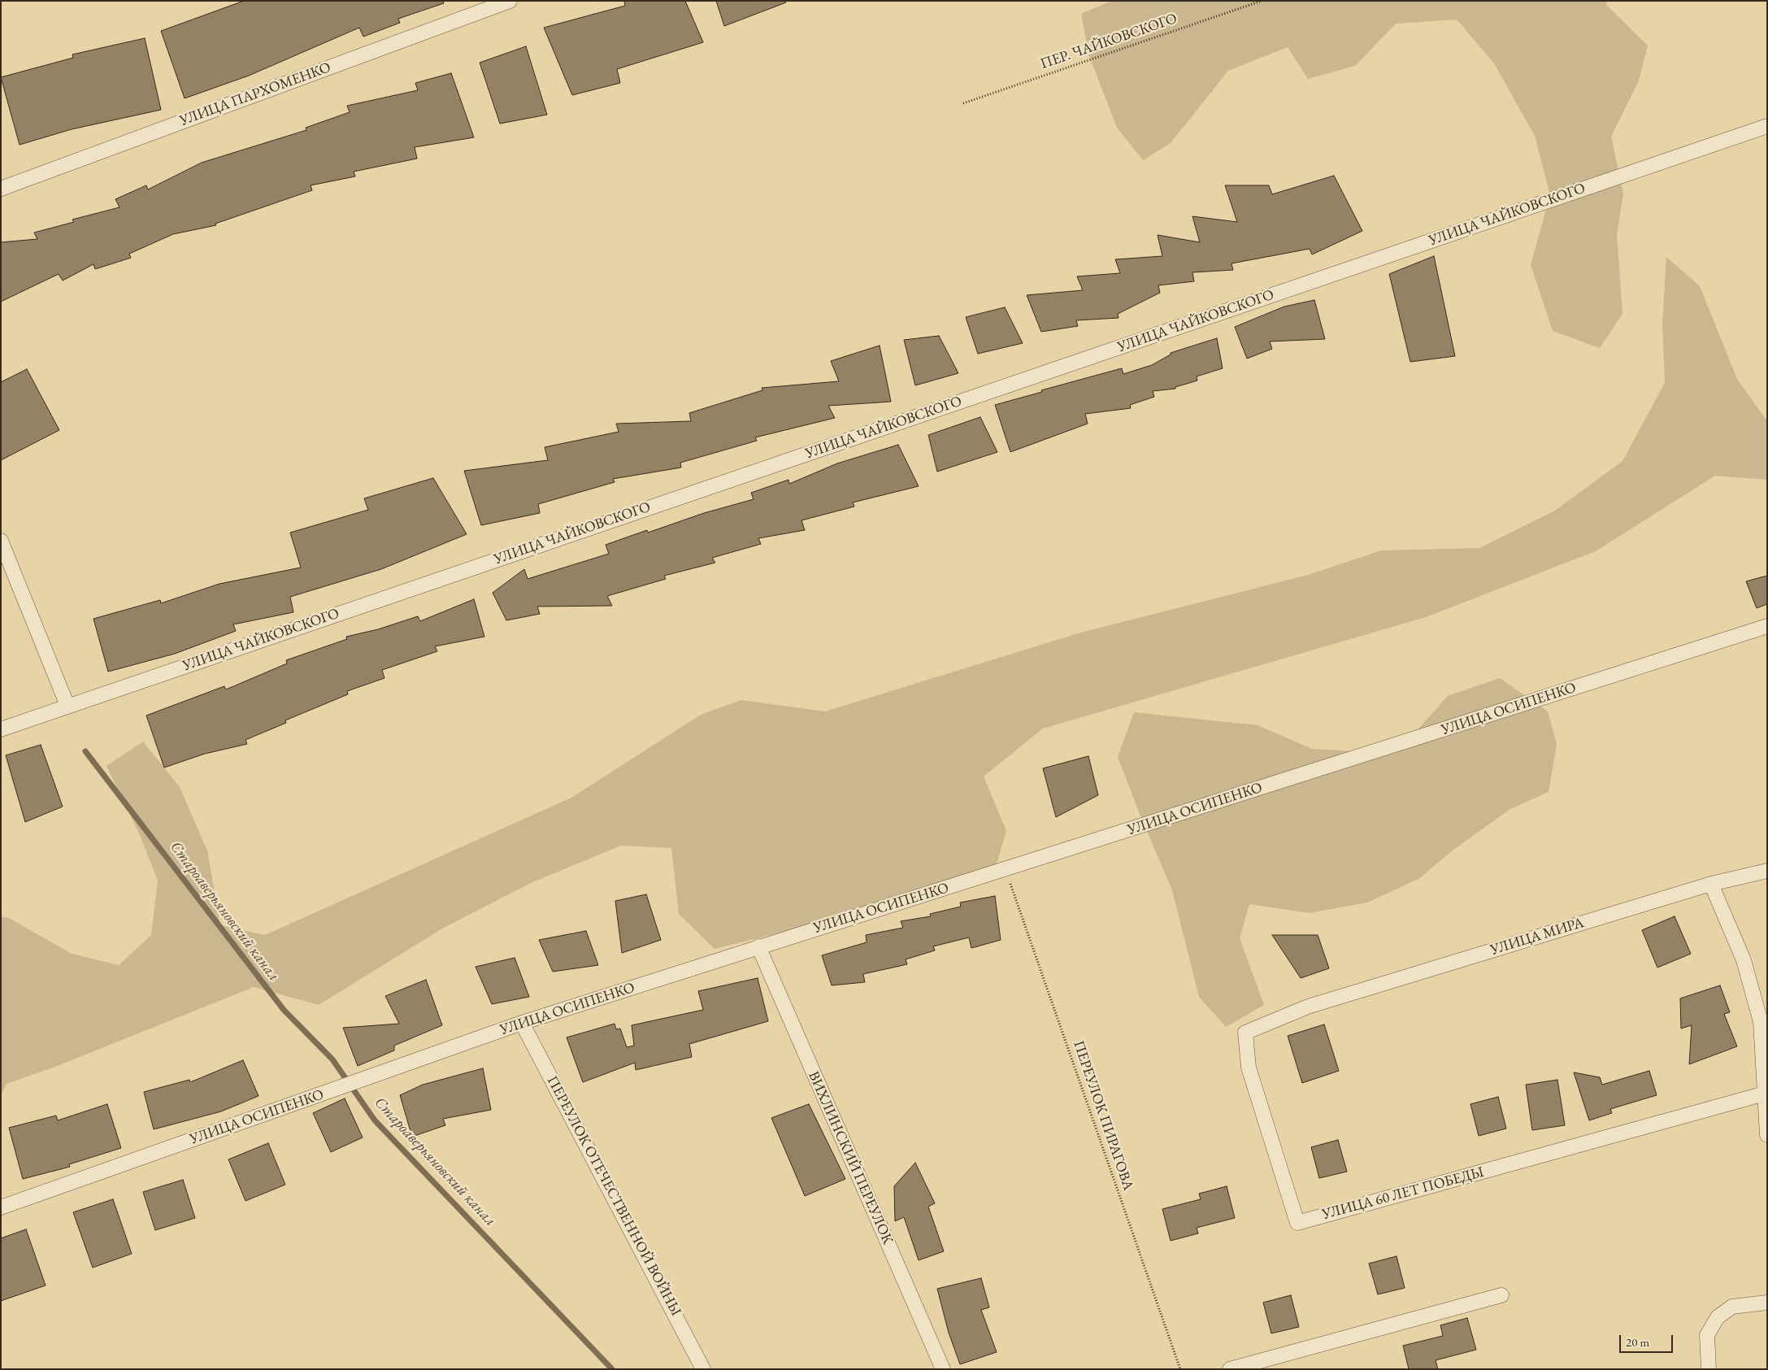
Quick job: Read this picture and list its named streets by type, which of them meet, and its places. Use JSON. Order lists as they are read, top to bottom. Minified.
{"streets":{"street":["УЛИЦА ПАРХОМЕНКО","УЛИЦА ЧАЙКОВСКОГО","УЛИЦА ОСИПЕНКО","УЛИЦА МИРА","ВИХЛИНСКИЙ ПЕРЕУЛОК","УЛИЦА 60 ЛЕТ ПОБЕДЫ","ПЕРЕУЛОК ОТЕЧЕСТВЕННОЙ ВОЙНЫ"],"path":["ПЕР. ЧАЙКОВСКОГО","ПЕРЕУЛОК ПИРАГОВА"]},"crossings":[["УЛИЦА ОСИПЕНКО","ПЕРЕУЛОК ПИРАГОВА"],["УЛИЦА ОСИПЕНКО","ВИХЛИНСКИЙ ПЕРЕУЛОК"],["УЛИЦА ОСИПЕНКО","ПЕРЕУЛОК ОТЕЧЕСТВЕННОЙ ВОЙНЫ"],["УЛИЦА МИРА","УЛИЦА 60 ЛЕТ ПОБЕДЫ"]],"water":["Староаверьяновский канал"],"scale_bar":"20 m"}
